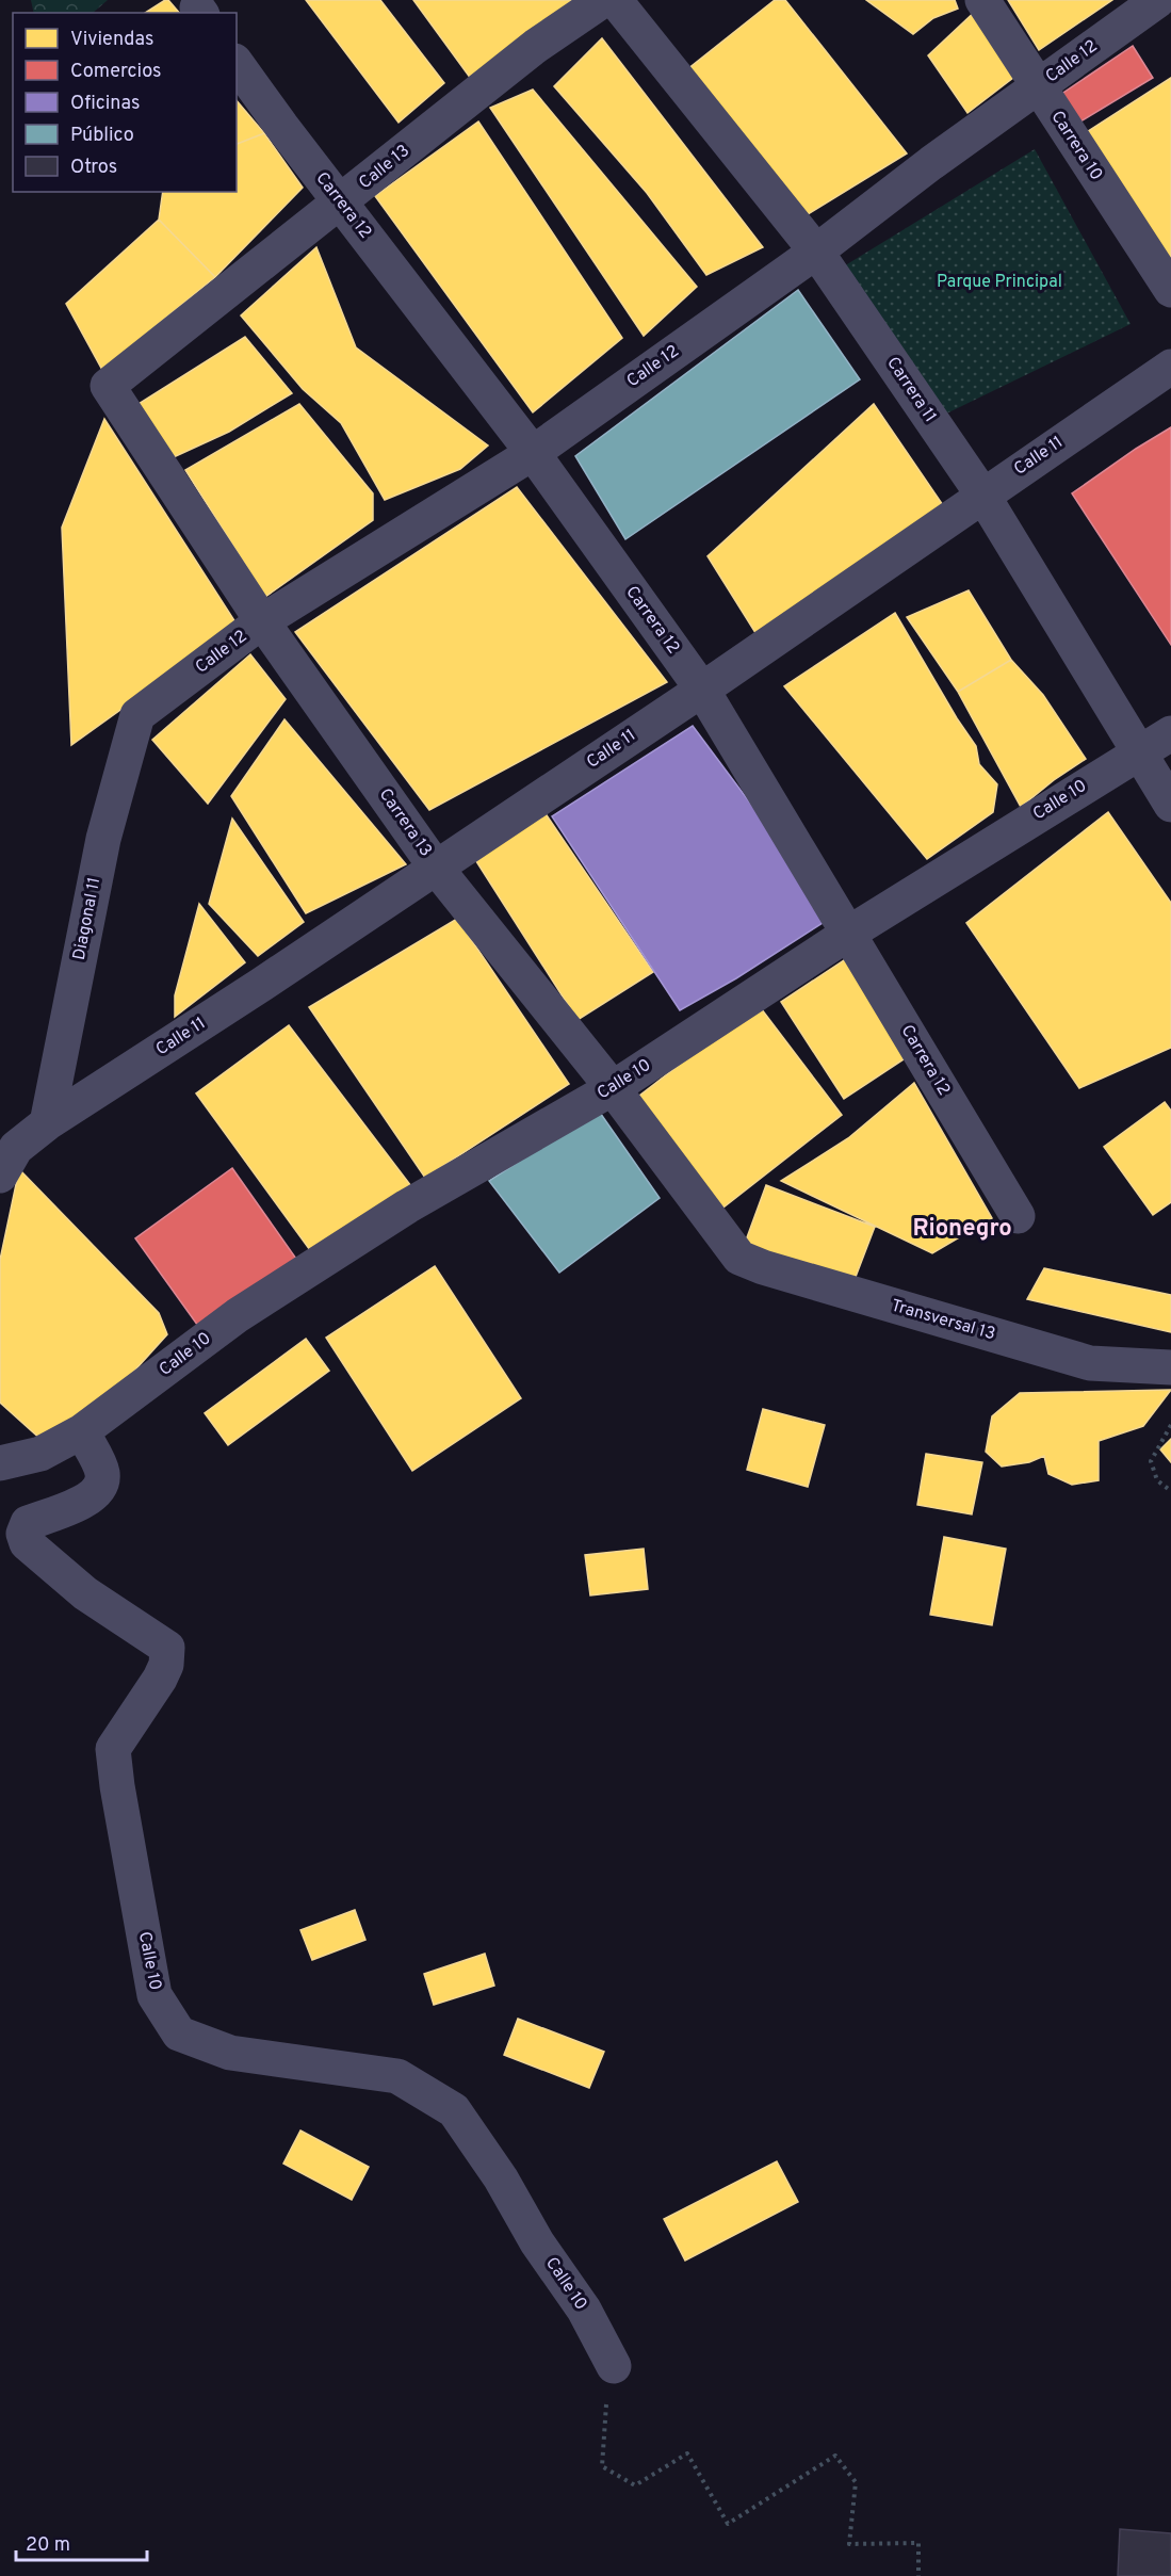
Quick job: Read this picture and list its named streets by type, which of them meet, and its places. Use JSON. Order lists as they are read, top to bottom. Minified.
{"streets":{"street":["Calle 12","Carrera 10","Calle 13","Carrera 12","Carrera 11","Calle 11","Calle 10","Carrera 13","Diagonal 11","Transversal 13"]},"crossings":[["Calle 12","Carrera 10"],["Calle 12","Carrera 12"],["Calle 12","Carrera 11"],["Calle 12","Carrera 13"],["Calle 12","Diagonal 11"],["Calle 13","Carrera 12"],["Calle 13","Carrera 13"],["Carrera 12","Calle 11"],["Carrera 12","Calle 10"],["Carrera 11","Calle 11"],["Carrera 11","Calle 10"],["Calle 11","Carrera 13"],["Calle 11","Diagonal 11"],["Calle 10","Carrera 13"],["Carrera 13","Transversal 13"]],"districts":["Rionegro"],"parks":["Parque Principal"],"legend":["Viviendas","Comercios","Oficinas","Público","Otros"],"scale_bar":"20 m"}
